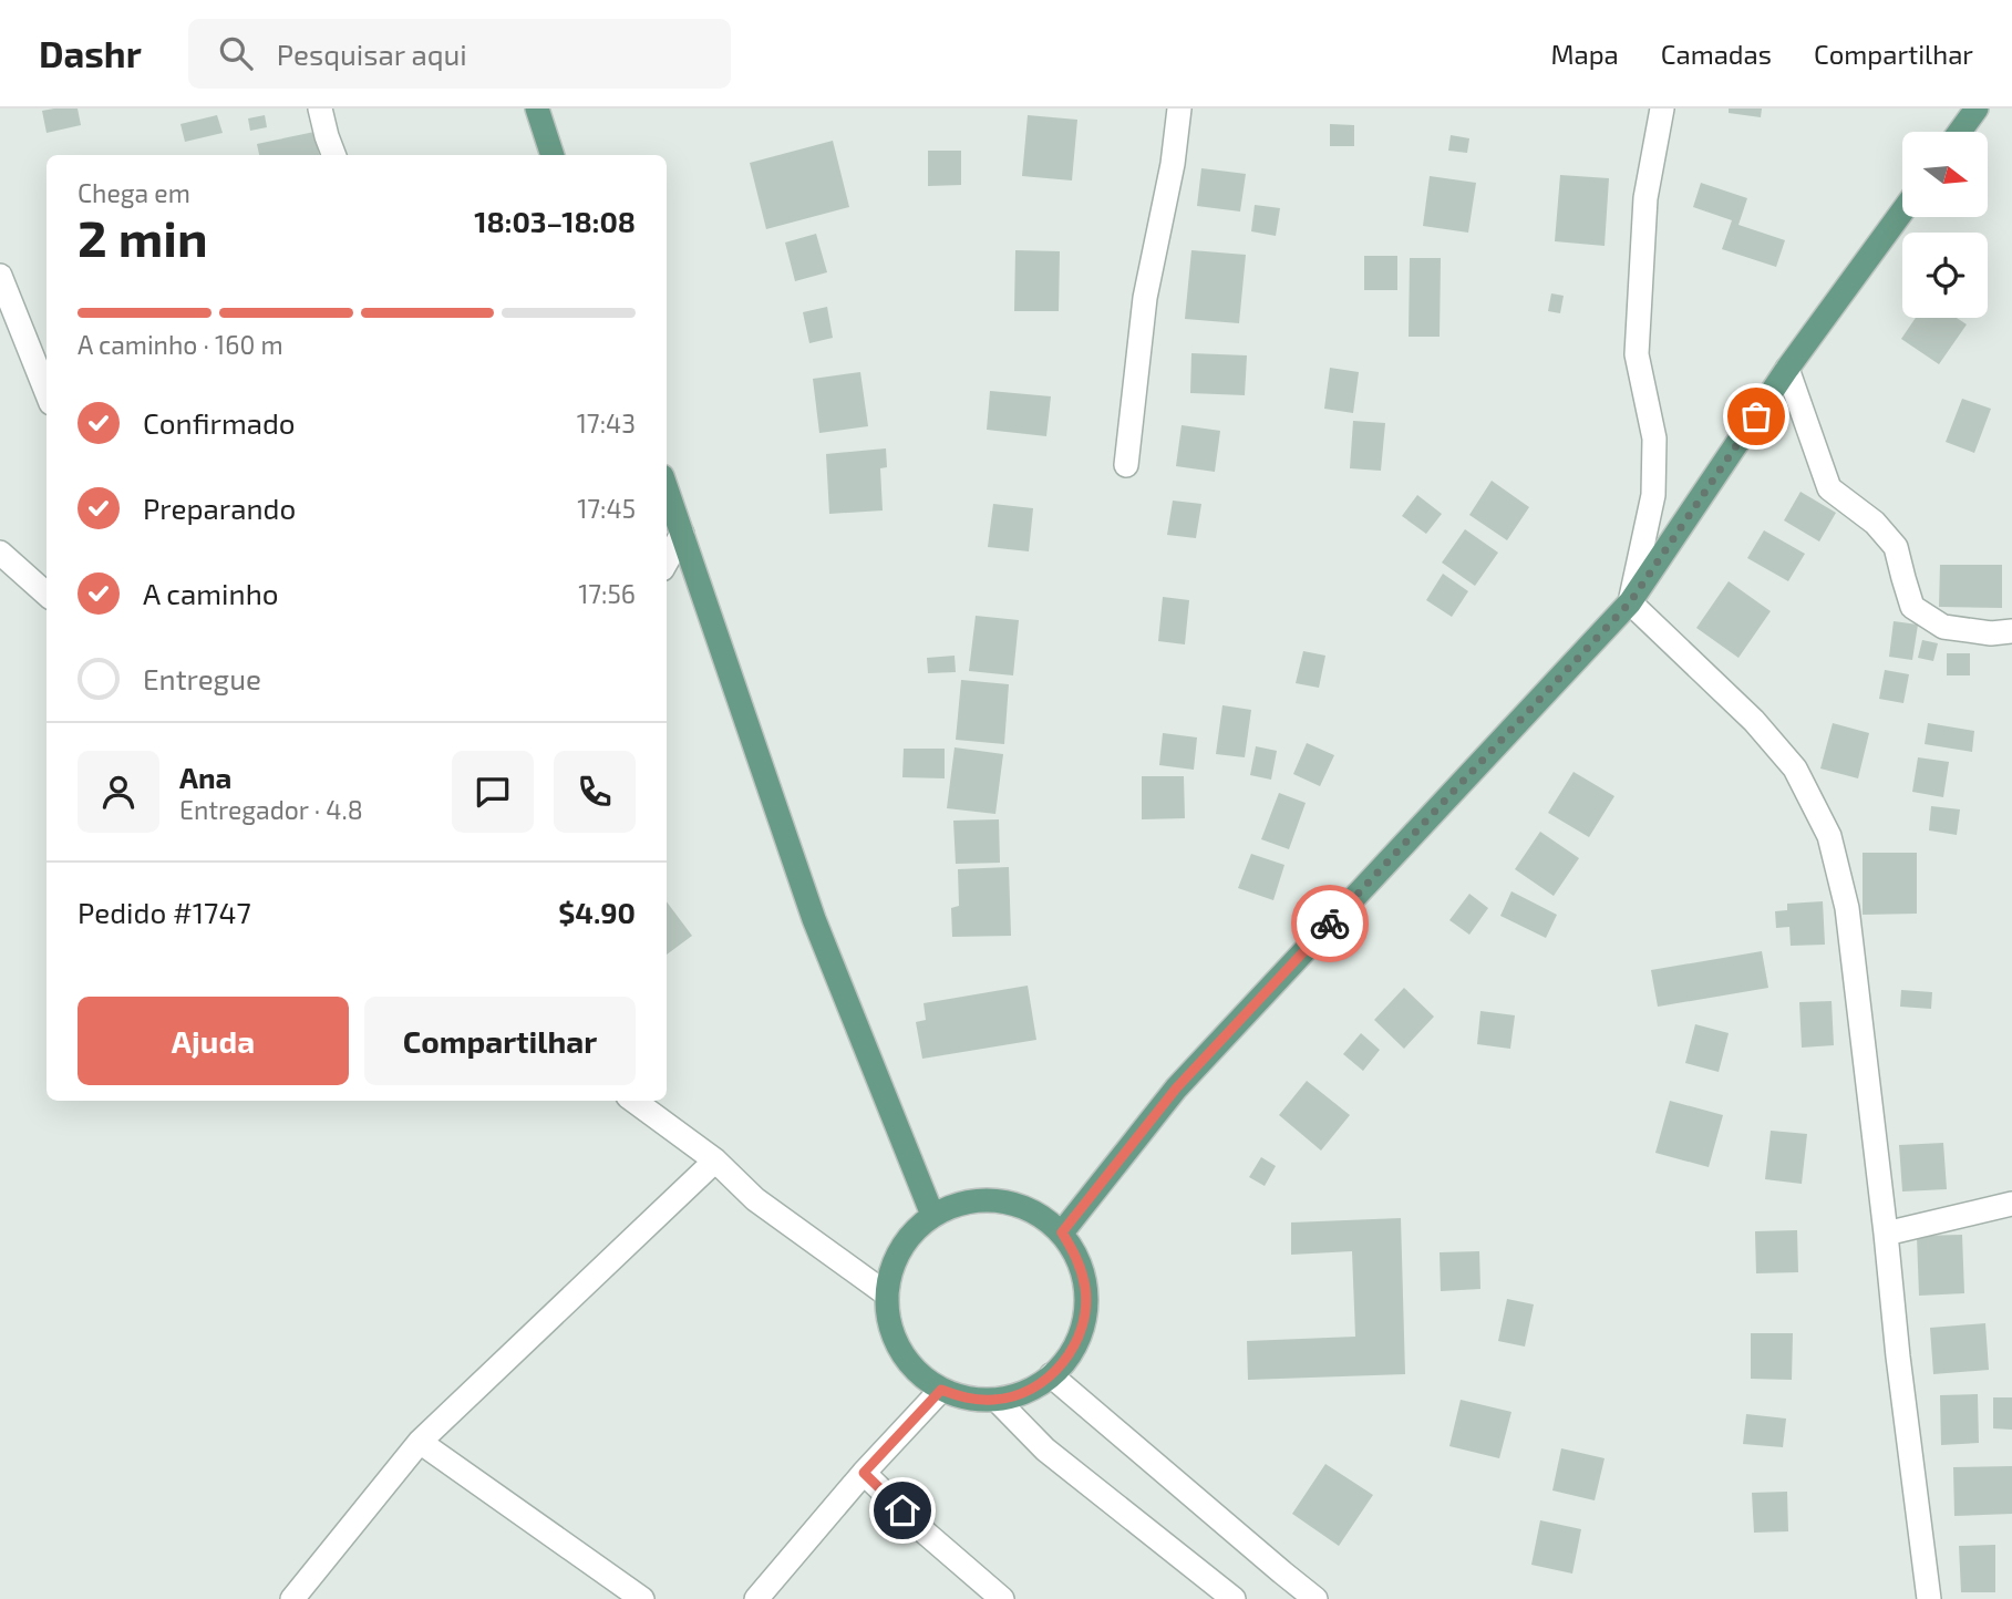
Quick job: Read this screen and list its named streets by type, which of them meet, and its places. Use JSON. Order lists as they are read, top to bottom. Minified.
{"north":"right","page":{"header":"Dashr","search":"Pesquisar aqui","nav":["Mapa","Camadas","Compartilhar"],"heading":["2 min","Chega em","18:03–18:08"],"panel":["Ana","Entregador · 4.8","Pedido #1747","$4.90"],"bar":"A caminho · 160 m","list":[["Confirmado","17:43"],["Preparando","17:45"],["A caminho","17:56"],"Entregue"],"buttons":["Ajuda","Compartilhar"]}}
